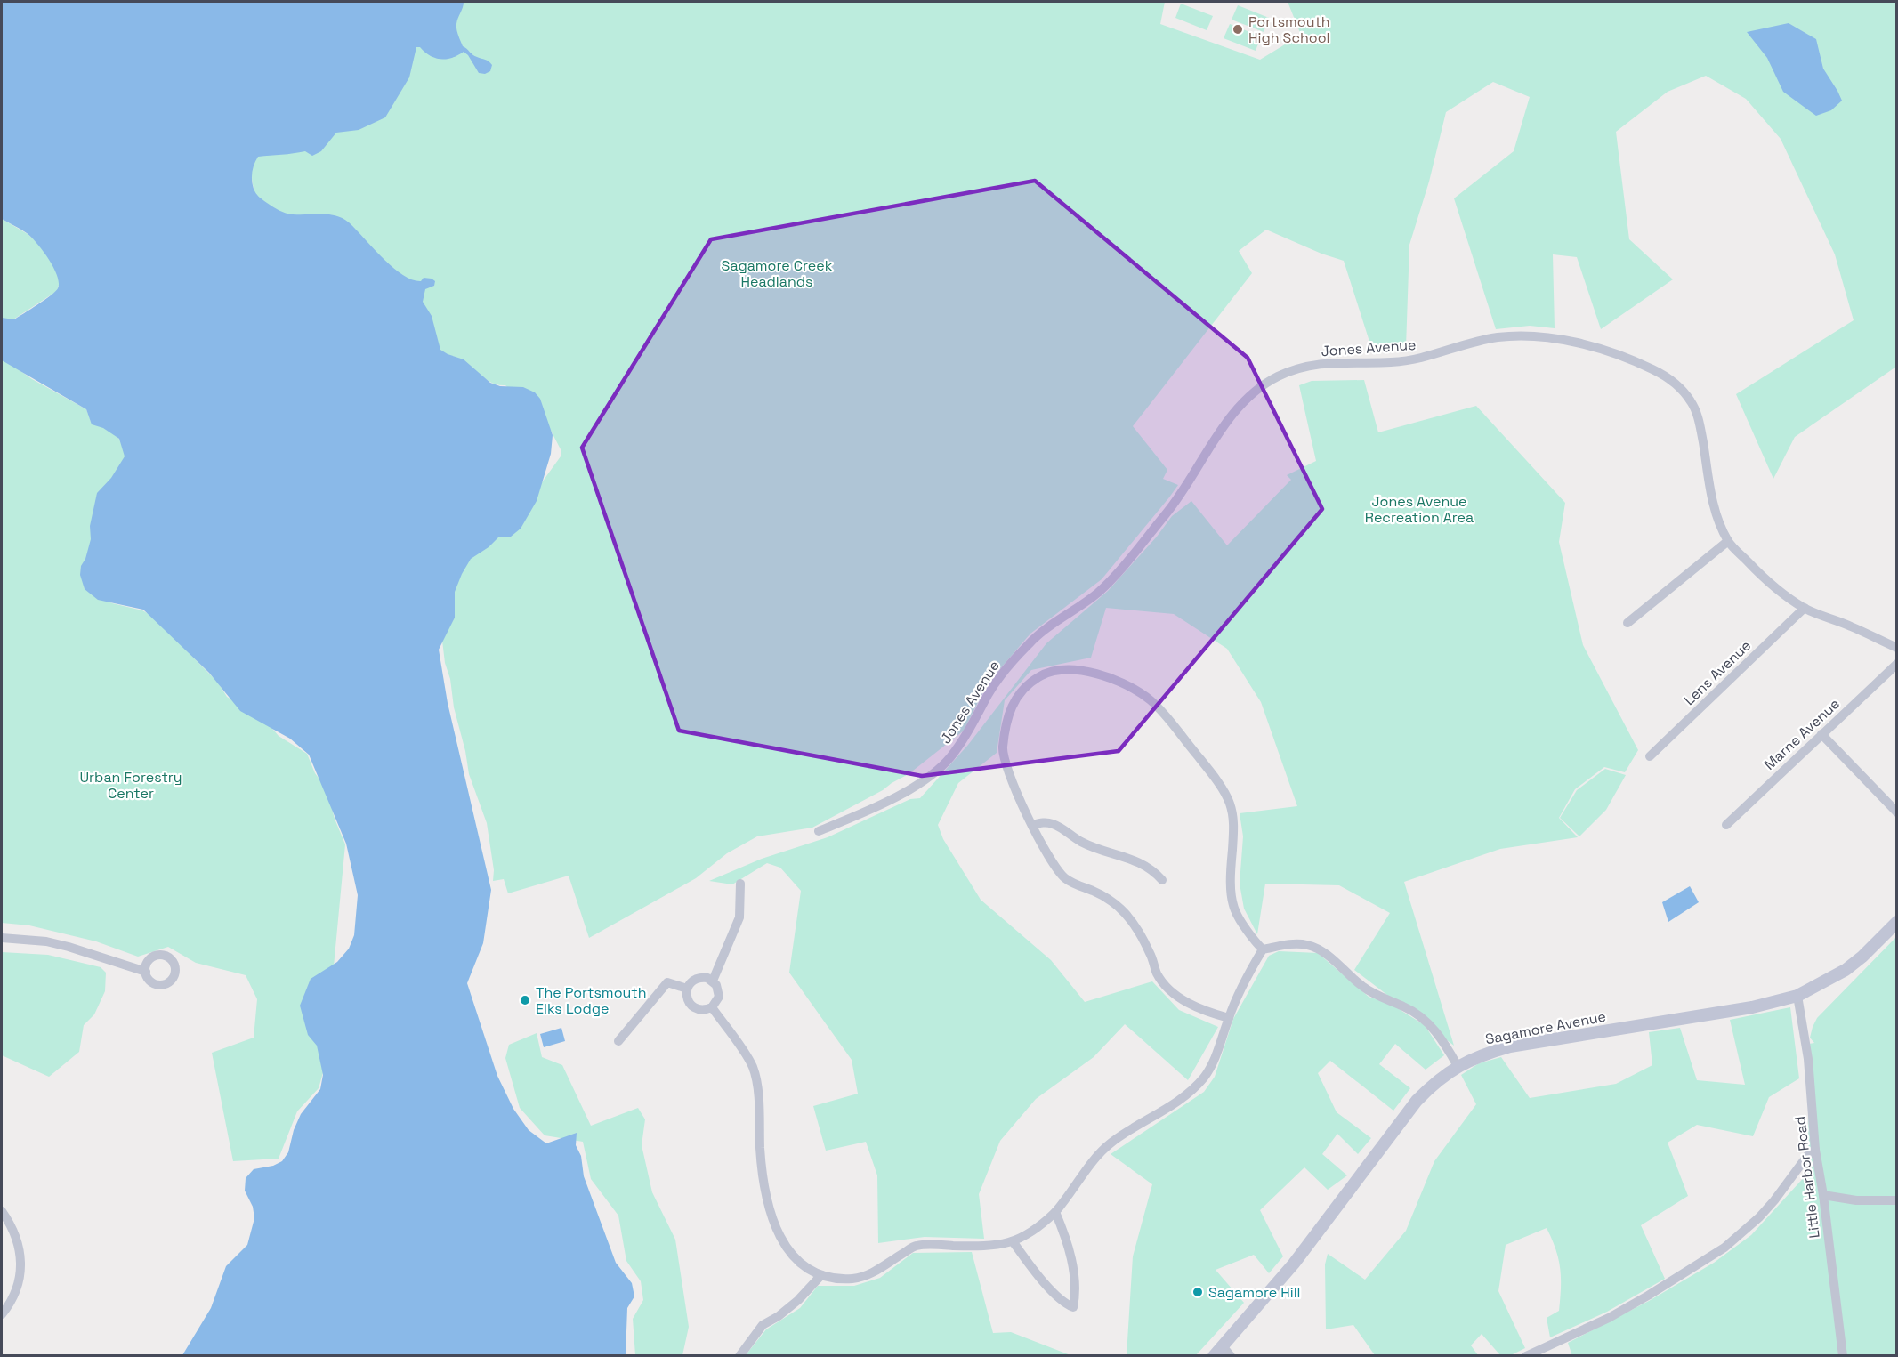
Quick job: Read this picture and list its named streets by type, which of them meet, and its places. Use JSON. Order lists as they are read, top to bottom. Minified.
{"streets":{"main road":["Sagamore Avenue"],"street":["Jones Avenue","Lens Avenue","Marne Avenue","Little Harbor Road"]},"crossings":[["Jones Avenue","Lens Avenue"],["Sagamore Avenue","Little Harbor Road"]],"parks":["Sagamore Creek Headlands","Jones Avenue Recreation Area","Urban Forestry Center"],"places":["Portsmouth High School","The Portsmouth Elks Lodge","Sagamore Hill"]}
